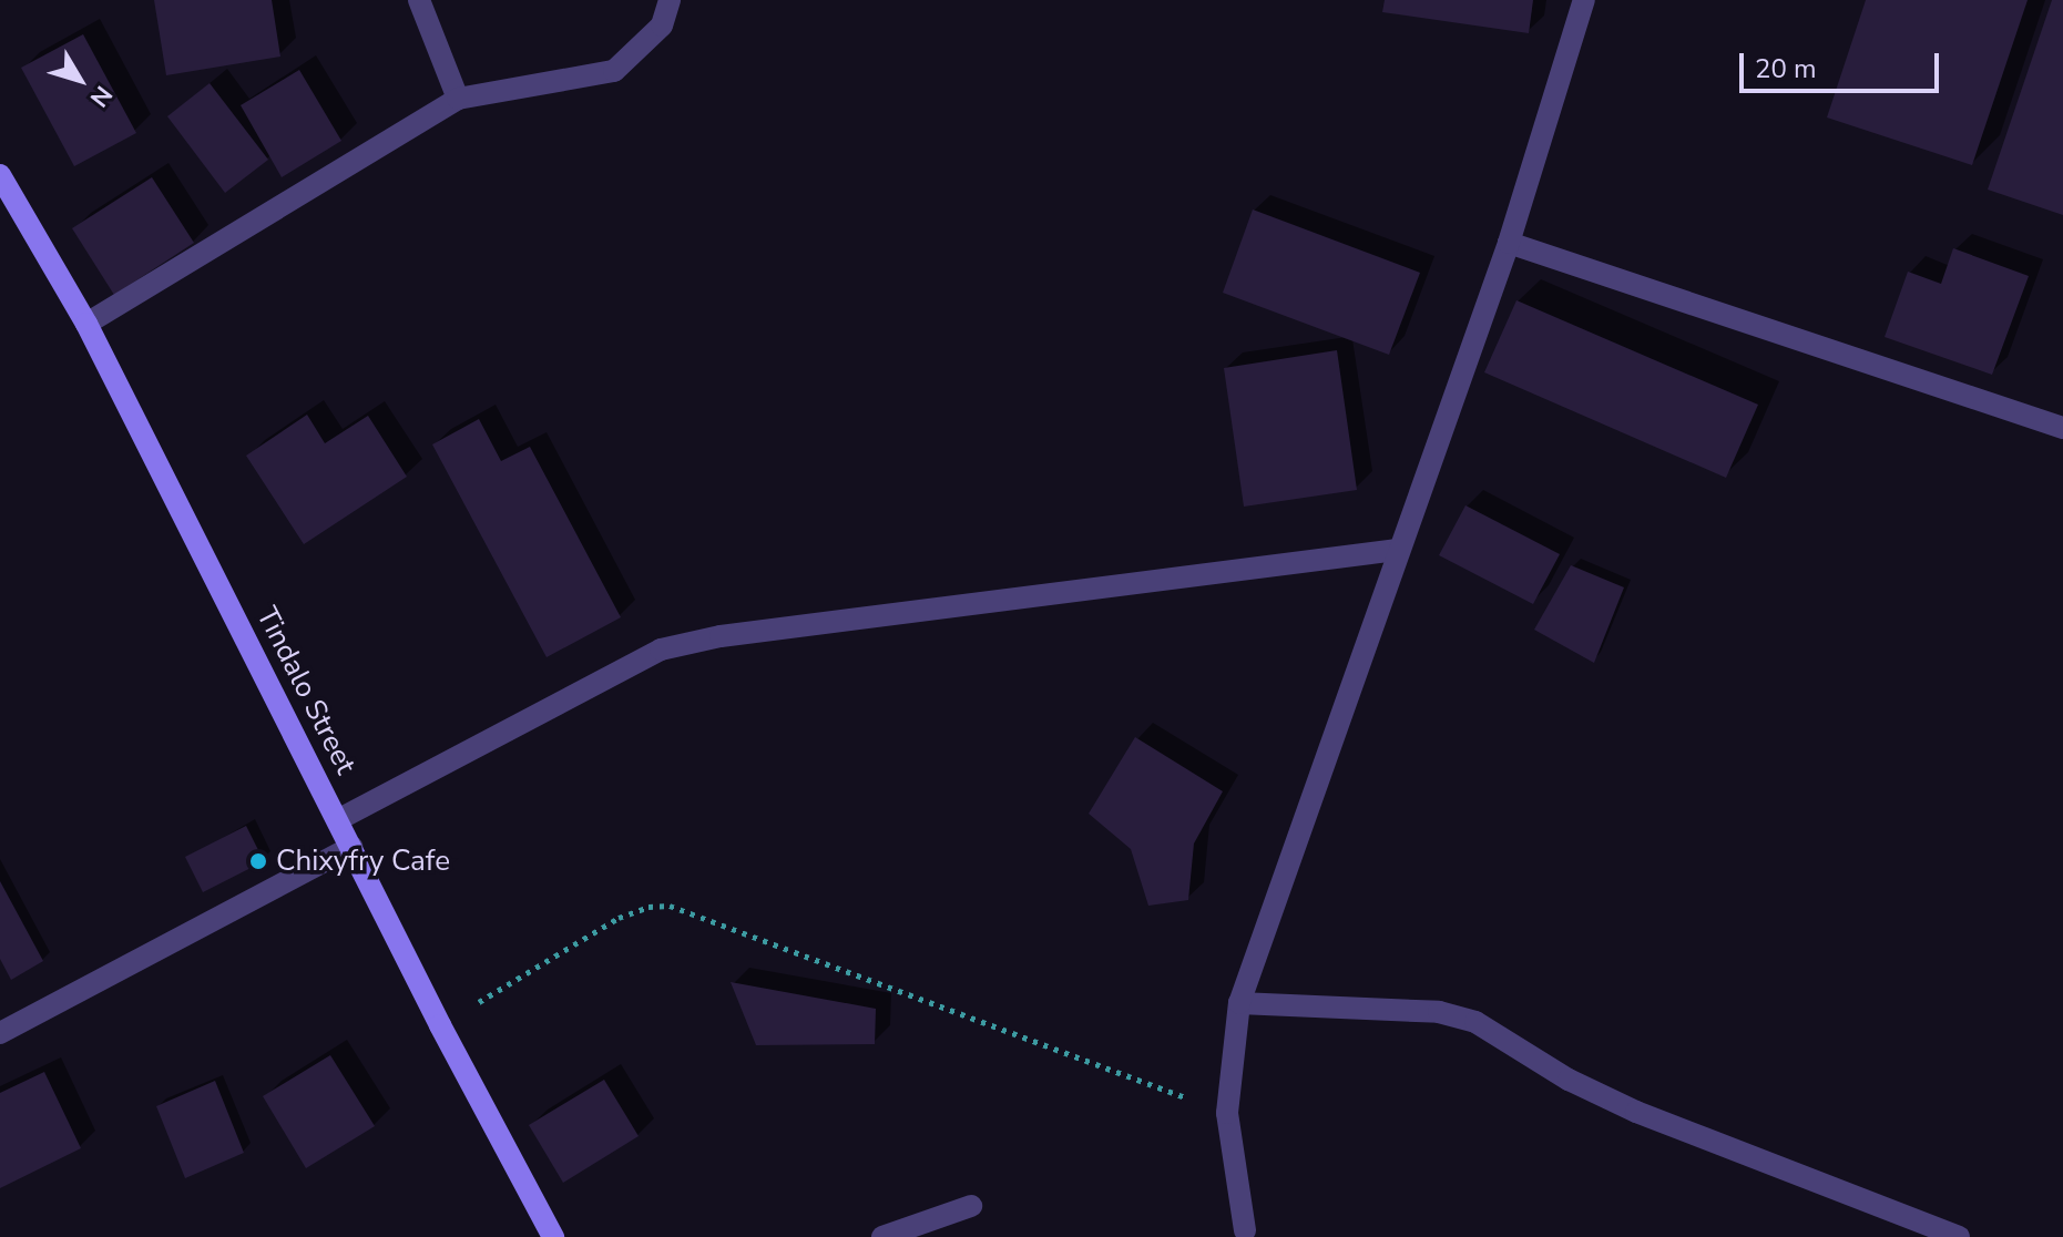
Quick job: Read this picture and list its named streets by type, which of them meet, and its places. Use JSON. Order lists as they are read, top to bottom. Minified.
{"streets":{"main road":["Tindalo Street"]},"places":["Chixyfry Cafe"],"scale_bar":"20 m","north":"bottom right"}
